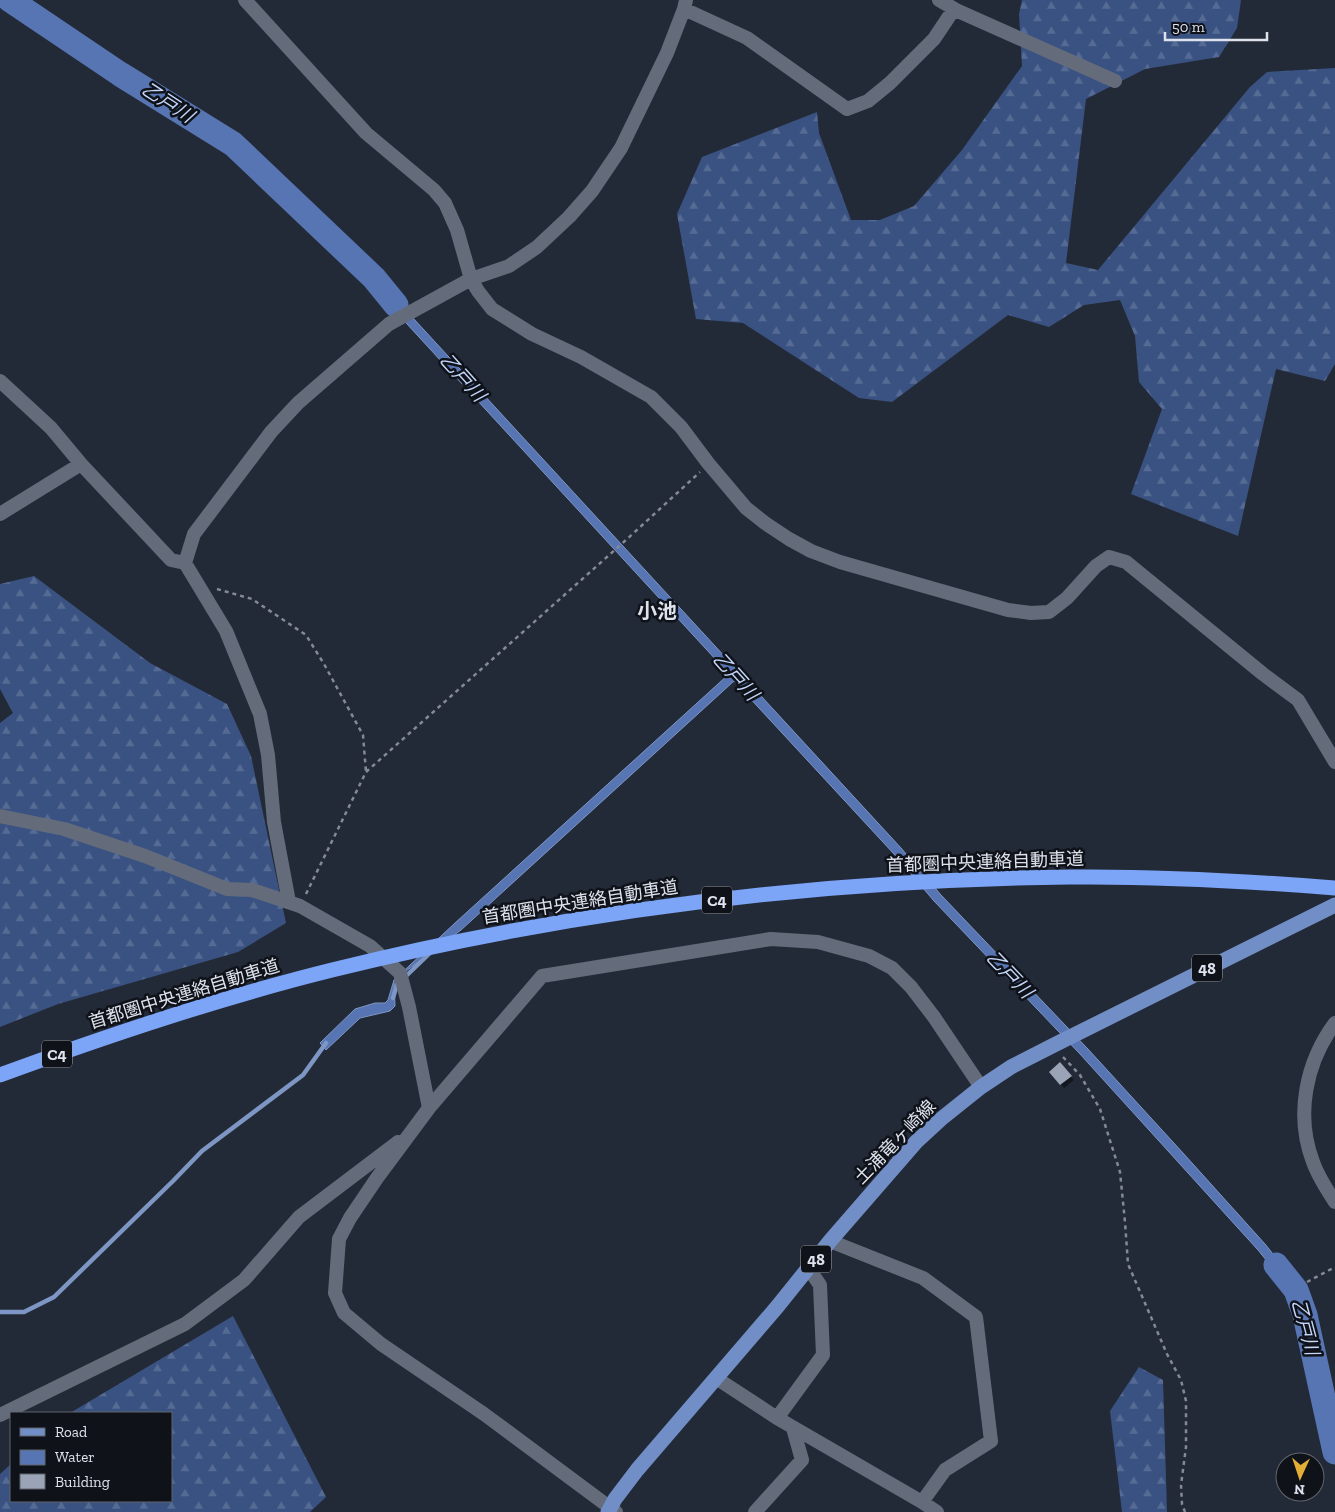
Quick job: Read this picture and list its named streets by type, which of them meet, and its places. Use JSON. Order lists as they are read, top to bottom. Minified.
{"streets":{"highway":["首都圏中央連絡自動車道","C4"],"main road":["48","土浦竜ヶ崎線"]},"districts":["小池"],"water":["乙戸川"],"legend":["Road","Water","Building"],"scale_bar":"50 m","north":"bottom"}
